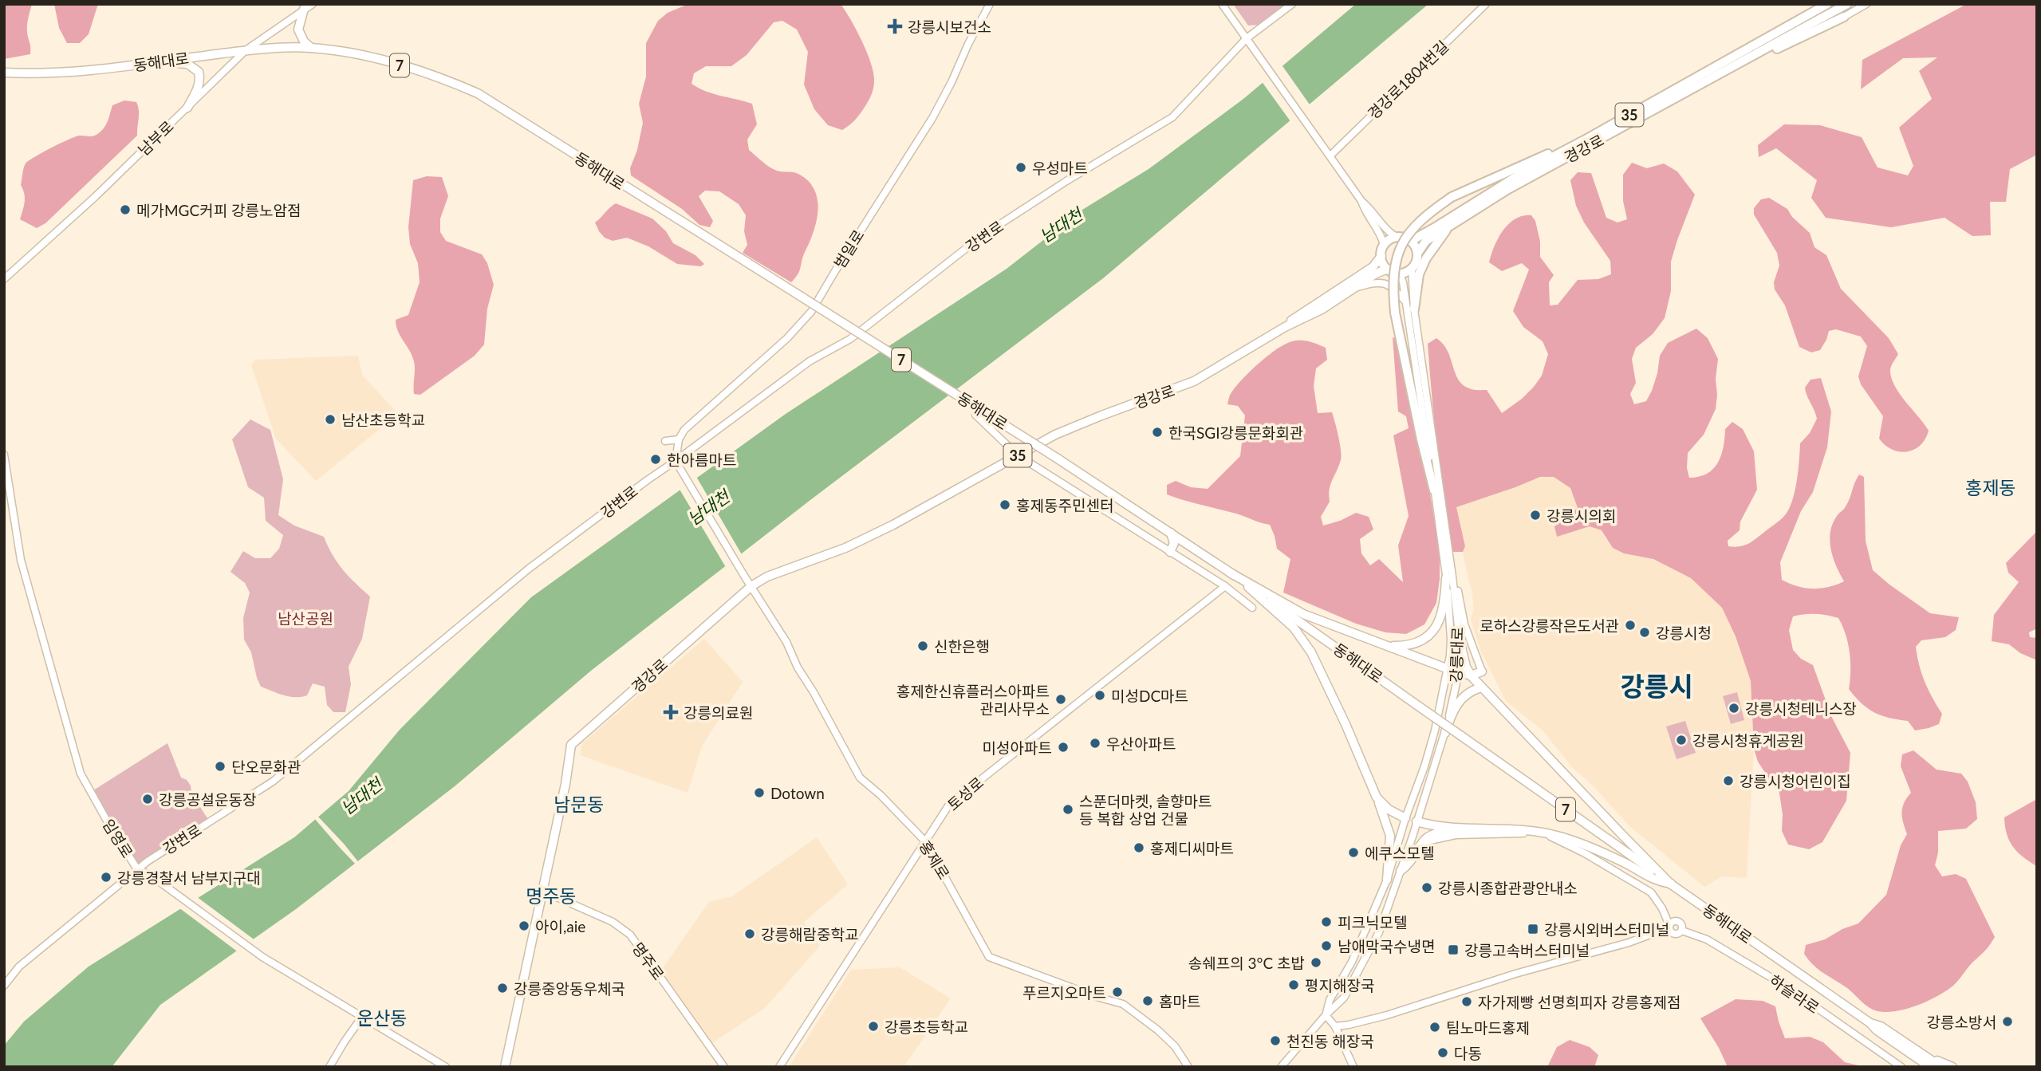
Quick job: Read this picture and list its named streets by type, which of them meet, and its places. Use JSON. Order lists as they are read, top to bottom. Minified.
{"streets":{"highway":["35","경강로"],"main road":["동해대로","7"],"street":["경강로1804번길","남부로","강변로","범일로","강릉대로","토성로","임영로","홍제로","명주로","하슬라로"]},"crossings":[["동해대로","남부로"],["경강로","강릉대로"],["경강로","홍제로"],["경강로","명주로"],["강변로","임영로"],["강변로","홍제로"],["토성로","홍제로"]],"districts":["홍제동","강릉시","남문동","명주동","운산동"],"water":["남대천"],"parks":["남산공원"],"places":{"health":["강릉시보건소","강릉의료원"],"other":["우성마트","메가MGC커피 강릉노암점","남산초등학교","한국SGI강릉문화회관","한아름마트","홍제동주민센터","강릉시의회","로하스강릉작은도서관","강릉시청","신한은행","미성DC마트","홍제한신휴플러스아파트 관리사무소","강릉시청테니스장","강릉시청휴게공원","우산아파트","미성아파트","단오문화관","강릉시청어린이집","Dotown","강릉공설운동장","스푼더마켓, 솔향마트 등 복합 상업 건물","홍제디씨마트","에쿠스모텔","강릉경찰서 남부지구대","강릉시종합관광안내소","피크닉모텔","아이,aie","강릉해람중학교","남애막국수냉면","송쉐프의 3°C 초밥","평지해장국","강릉중앙동우체국","푸르지오마트","홈마트","자가제빵 선명희피자 강릉홍제점","강릉소방서","강릉초등학교","팀노마드홍제","천진동 해장국","다동"],"transit":["강릉시외버스터미널","강릉고속버스터미널"]}}
